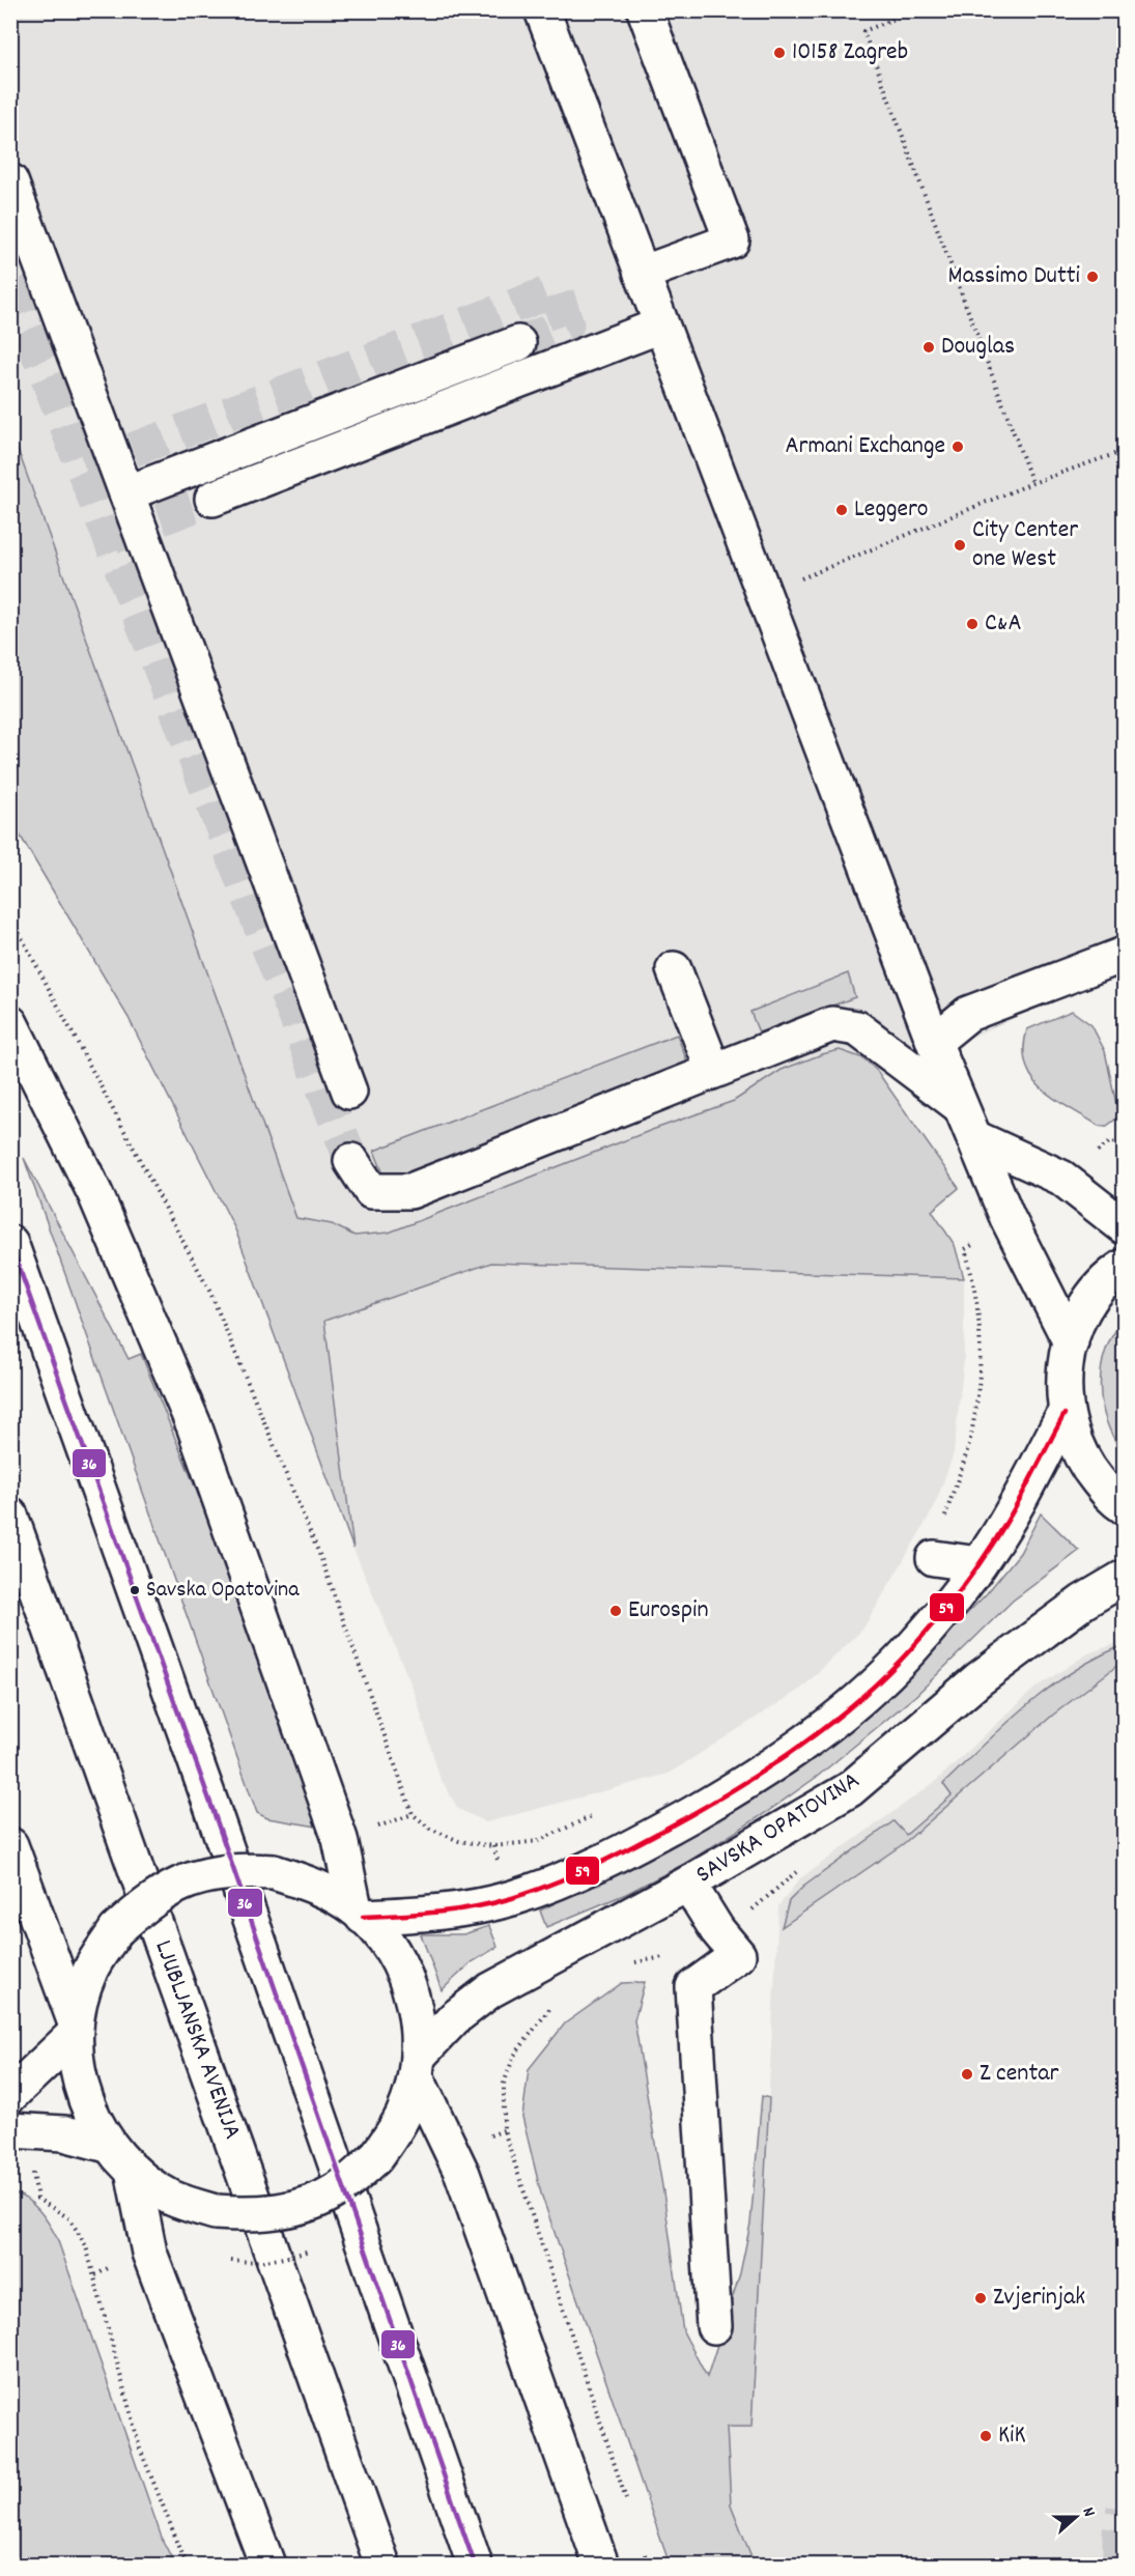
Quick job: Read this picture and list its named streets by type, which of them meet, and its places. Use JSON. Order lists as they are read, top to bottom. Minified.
{"streets":{"main road":["SAVSKA OPATOVINA","LJUBLJANSKA AVENIJA"]},"places":["10158 Zagreb","Massimo Dutti","Douglas","Armani Exchange","Leggero","City Center one West","C&A","Savska Opatovina","Eurospin","Z centar","Zvjerinjak","KiK"],"lines":["transit line 36","transit line 59"],"north":"right"}
